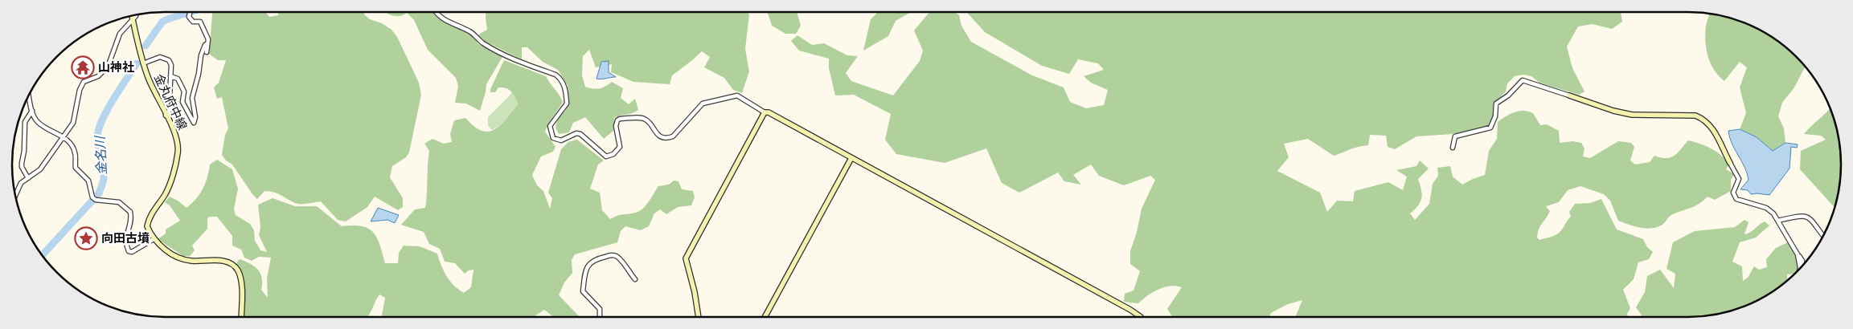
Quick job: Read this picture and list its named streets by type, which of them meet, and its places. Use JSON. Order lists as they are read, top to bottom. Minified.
{"streets":{"street":["金丸府中線"]},"water":["金名川"],"places":{"temple":["山神社"],"place":["向田古墳"]}}
